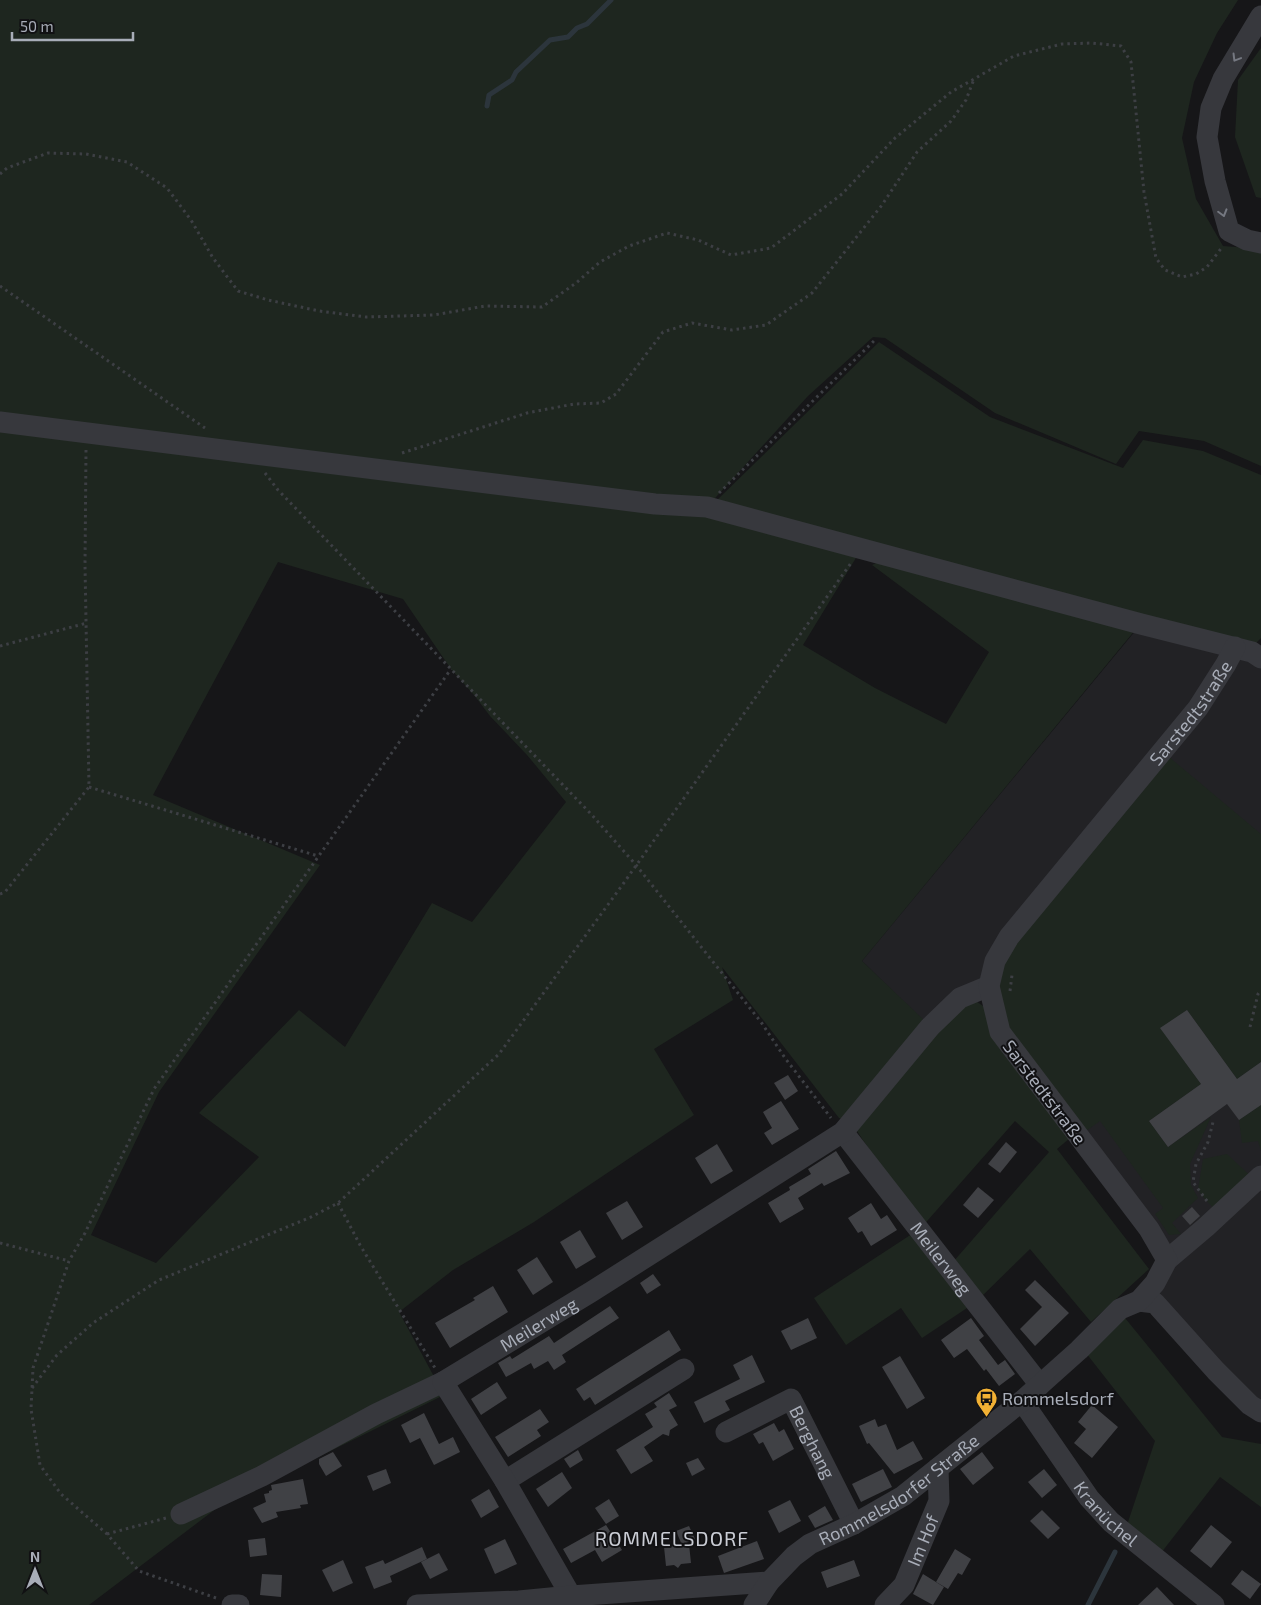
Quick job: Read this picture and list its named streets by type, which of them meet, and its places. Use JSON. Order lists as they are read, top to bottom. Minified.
{"streets":{"street":["Sarstedtstraße","Meilerweg","Berghang","Rommelsdorfer Straße","Kranüchel","Im Hof"]},"crossings":[["Sarstedtstraße","Meilerweg"],["Meilerweg","Rommelsdorfer Straße"],["Berghang","Rommelsdorfer Straße"],["Rommelsdorfer Straße","Kranüchel"],["Rommelsdorfer Straße","Im Hof"]],"districts":["ROMMELSDORF"],"places":{"bus stop":["Rommelsdorf"]},"scale_bar":"50 m","north":"top"}
